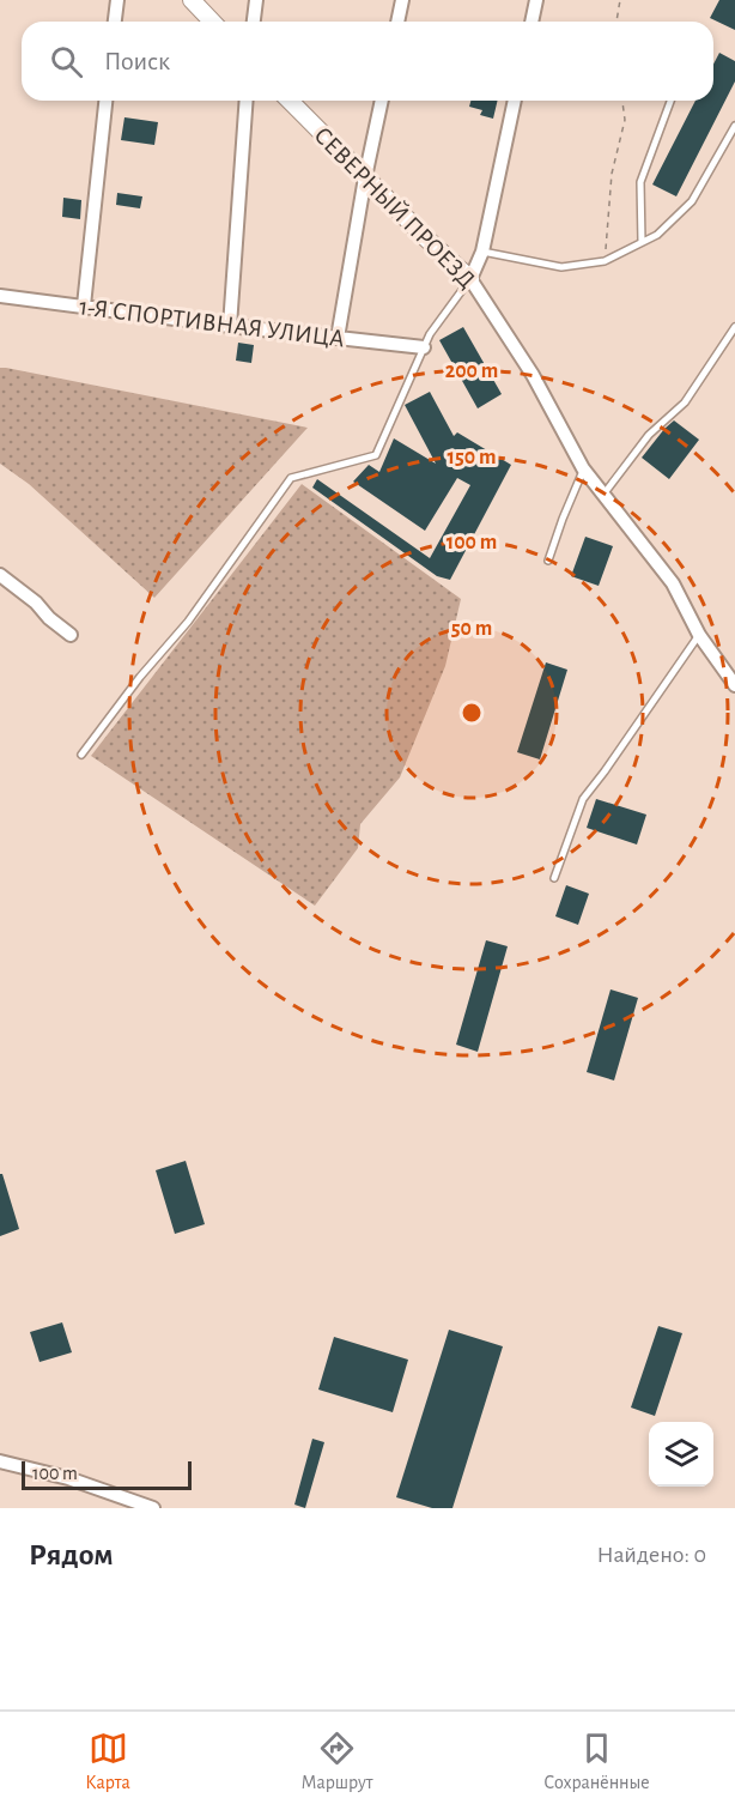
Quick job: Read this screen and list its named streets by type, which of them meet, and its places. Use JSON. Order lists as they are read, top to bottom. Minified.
{"streets":{"street":["СЕВЕРНЫЙ ПРОЕЗД","1-Я СПОРТИВНАЯ УЛИЦА"]},"scale_bar":"100 m","page":{"search":"Поиск","scale":"100 m","heading":["Рядом","Найдено: 0"],"nav":["Карта","Маршрут","Сохранённые"]},"rings":["200 m","150 m","100 m","50 m"]}
